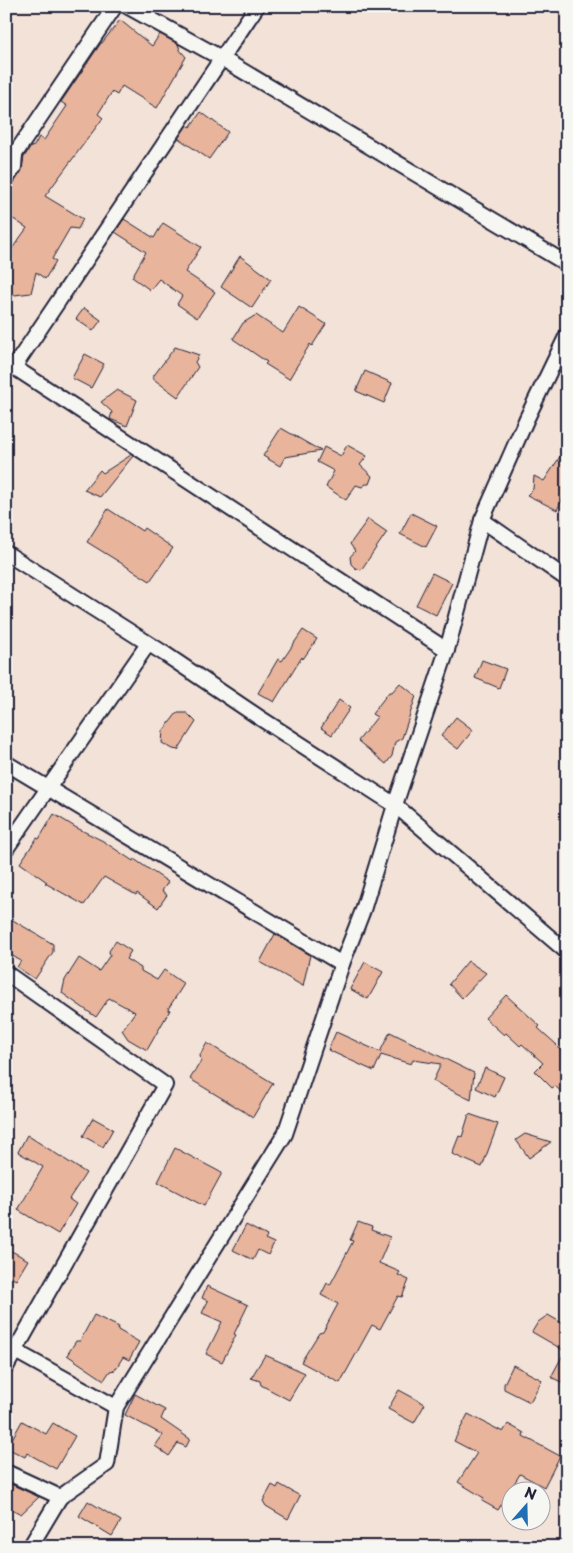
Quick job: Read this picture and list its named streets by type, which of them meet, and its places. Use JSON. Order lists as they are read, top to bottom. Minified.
{"north":"top"}
